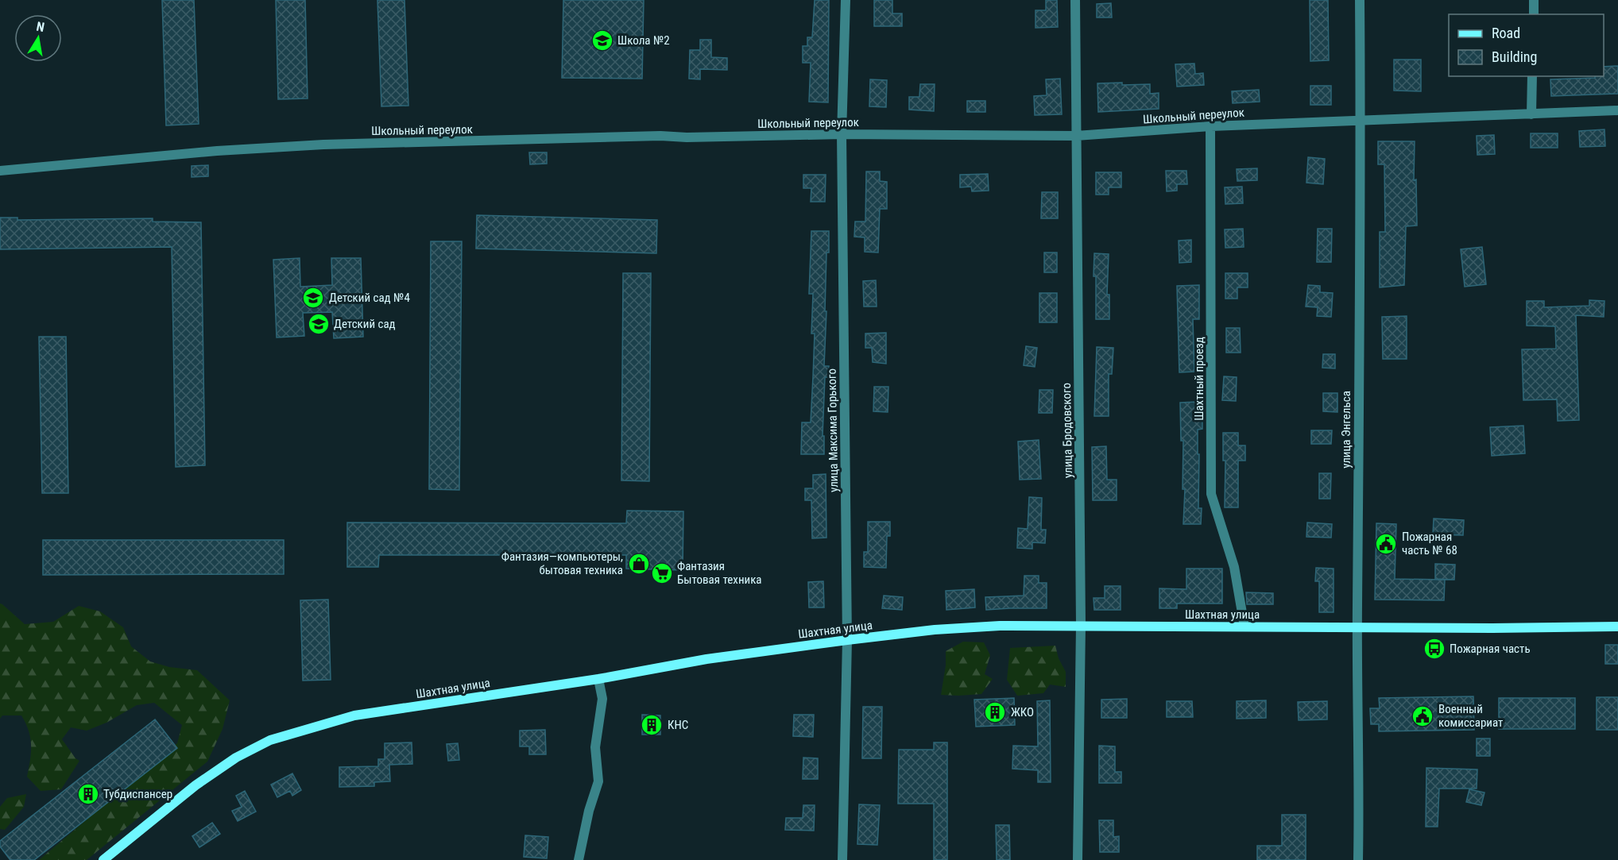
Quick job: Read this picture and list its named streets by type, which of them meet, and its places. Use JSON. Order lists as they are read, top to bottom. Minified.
{"streets":{"main road":["Шахтная улица"],"street":["Школьный переулок","Шахтный проезд","улица Энгельса","улица Максима Горького","улица Бродовского"]},"crossings":[["Школьный переулок","Шахтный проезд"],["Школьный переулок","улица Энгельса"],["Школьный переулок","улица Максима Горького"],["Школьный переулок","улица Бродовского"],["Шахтный проезд","Шахтная улица"],["улица Энгельса","Шахтная улица"],["улица Максима Горького","Шахтная улица"],["улица Бродовского","Шахтная улица"]],"places":{"school or university":["Школа №2","Детский сад №4","Детский сад"],"public building":["Пожарная часть № 68","Военный комиссариат"],"shop":["Фантазия—компьютеры, бытовая техника"],"supermarket":["Фантазия Бытовая техника"],"bus stop":["Пожарная часть"],"building":["ЖКО","КНС","Тубдиспансер"]},"legend":["Road","Building"],"north":"top"}
